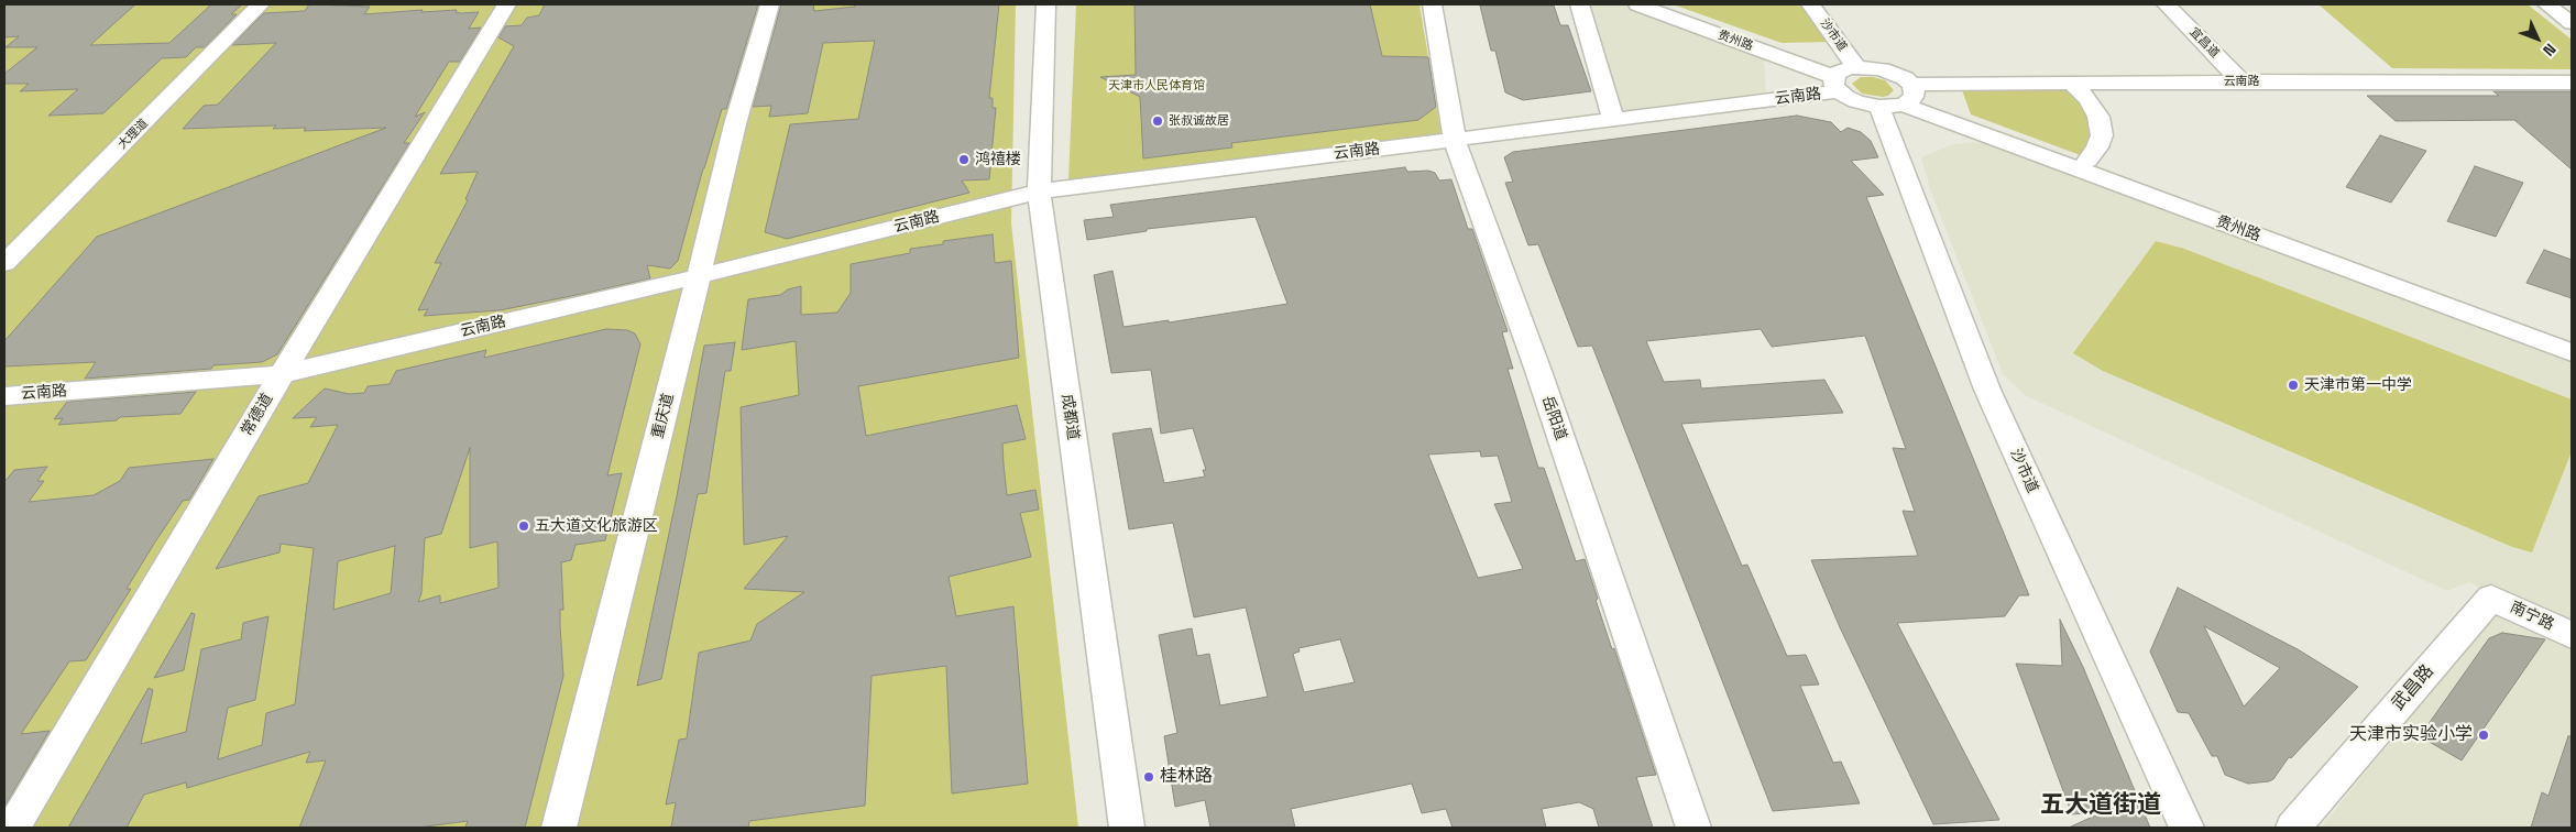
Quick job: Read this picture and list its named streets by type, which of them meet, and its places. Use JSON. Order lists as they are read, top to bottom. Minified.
{"streets":{"street":["沙市道","贵州路","宜昌道","云南路","大理道","常德道","重庆道","成都道","岳阳道","南宁路","武昌路"]},"crossings":[["沙市道","贵州路"],["沙市道","云南路"],["贵州路","云南路"],["宜昌道","云南路"],["云南路","常德道"],["云南路","重庆道"],["云南路","成都道"],["云南路","岳阳道"],["南宁路","武昌路"]],"districts":["五大道街道"],"parks":["天津市人民体育馆"],"places":["张叔诚故居","鸿禧楼","天津市第一中学","五大道文化旅游区","天津市实验小学","桂林路"],"north":"bottom right"}
